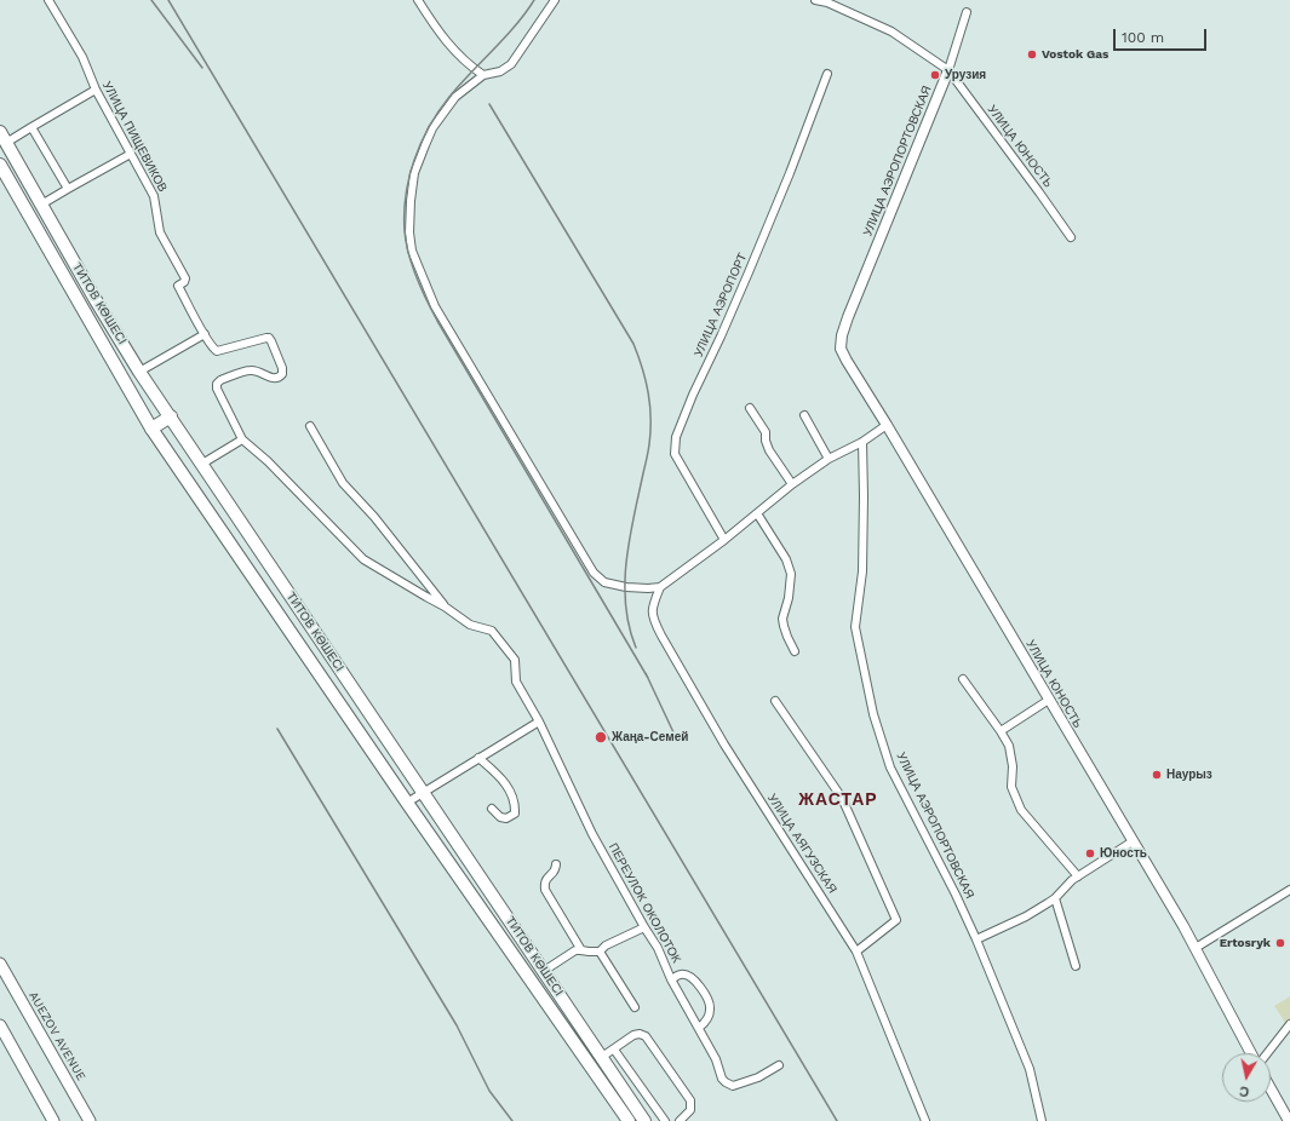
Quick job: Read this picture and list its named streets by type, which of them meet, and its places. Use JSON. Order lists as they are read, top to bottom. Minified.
{"streets":{"main road":["ТИТОВ КӨШЕСІ","AUEZOV AVENUE"],"street":["УЛИЦА ПИЩЕВИКОВ","УЛИЦА ЮНОСТЬ","УЛИЦА АЭРОПОРТОВСКАЯ","УЛИЦА АЭРОПОРТ","УЛИЦА АЯГУЗСКАЯ","ПЕРЕУЛОК ОКОЛОТОК"]},"crossings":[["УЛИЦА ЮНОСТЬ","УЛИЦА АЭРОПОРТОВСКАЯ"]],"districts":["ЖАСТАР"],"places":["Vostok Gas","Урузия","Жаңа-Семей","Наурыз","Юность","Ertosryk"],"scale_bar":"100 m","north":"bottom"}
